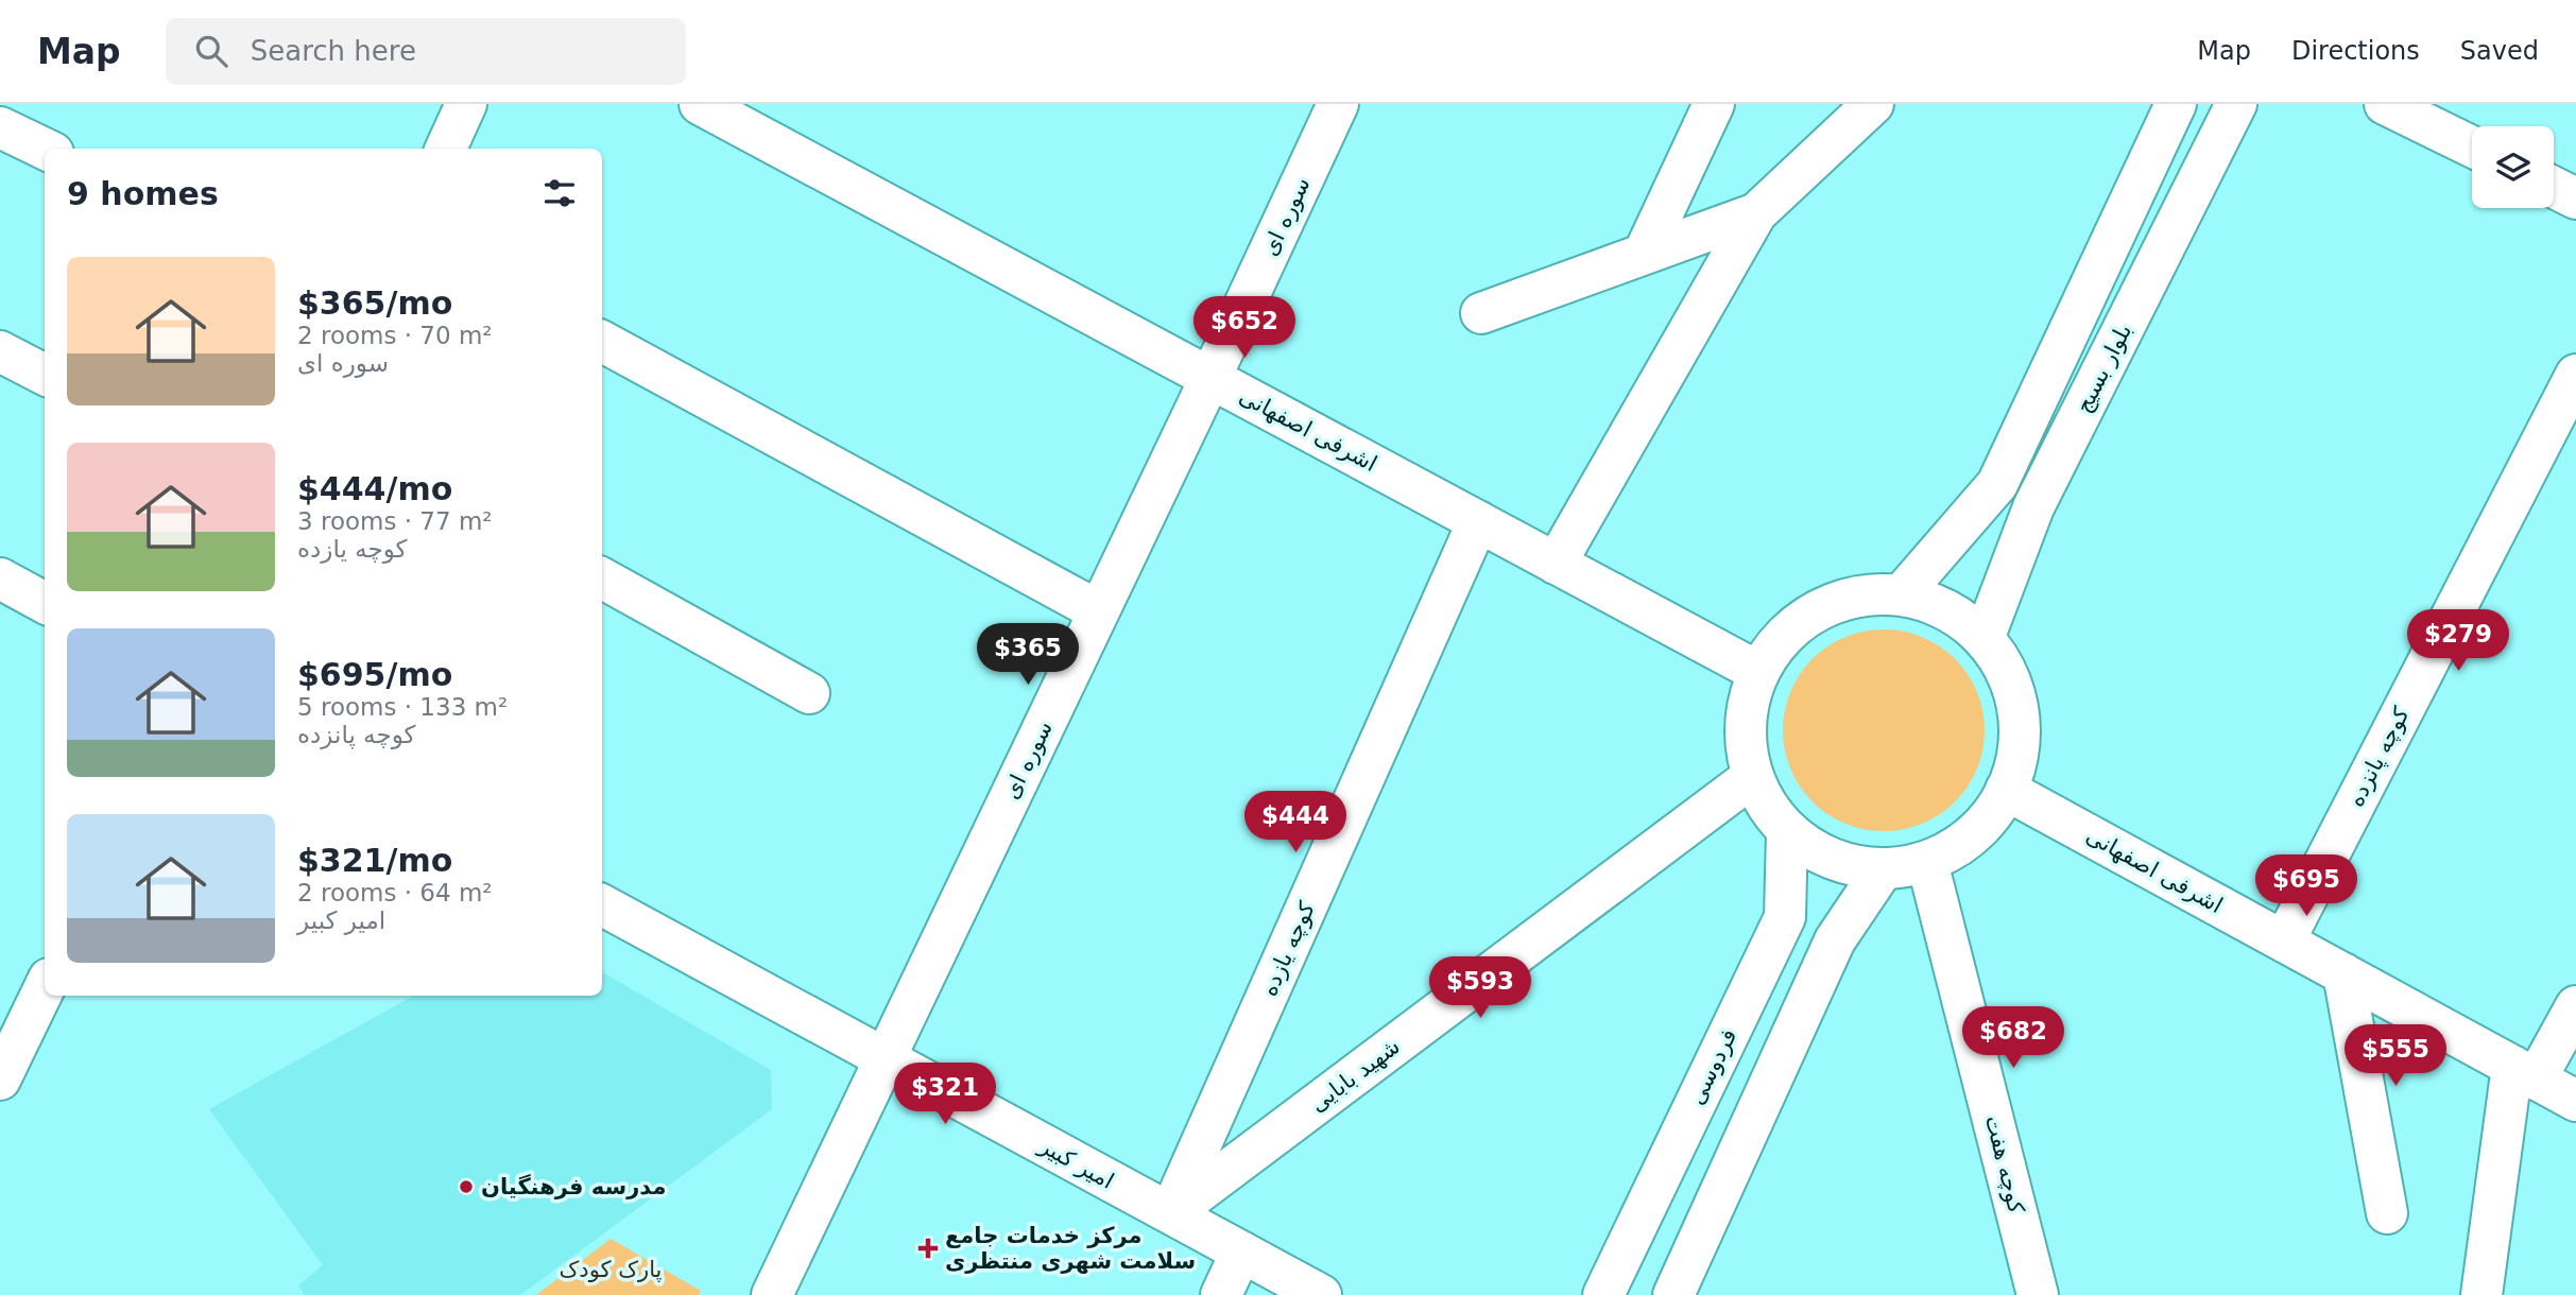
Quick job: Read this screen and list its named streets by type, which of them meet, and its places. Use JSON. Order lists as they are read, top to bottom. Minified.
{"streets":{"street":["سوره ای","بلوار بسیج","اشرفی اصفهانی","کوچه پانزده","کوچه یازده","فردوسی","شهید بابایی","امیر کبیر","کوچه هفت"]},"crossings":[["سوره ای","اشرفی اصفهانی"],["سوره ای","امیر کبیر"],["اشرفی اصفهانی","کوچه پانزده"],["اشرفی اصفهانی","کوچه یازده"],["کوچه یازده","شهید بابایی"],["کوچه یازده","امیر کبیر"],["شهید بابایی","امیر کبیر"]],"parks":["پارک کودک"],"places":{"other":["مدرسه فرهنگیان"],"health":["مرکز خدمات جامع سلامت شهری منتظری"]},"page":{"header":"Map","search":"Search here","nav":["Map","Directions","Saved"],"heading":"9 homes","list":[{"name":"$365/mo","note":"2 rooms · 70 m² · سوره ای"},{"name":"$444/mo","note":"3 rooms · 77 m² · کوچه یازده"},{"name":"$695/mo","note":"5 rooms · 133 m² · کوچه پانزده"},{"name":"$321/mo","note":"2 rooms · 64 m² · امیر کبیر"}],"price":["$652","$279","$365","$444","$695","$593","$682","$555","$321"]}}
